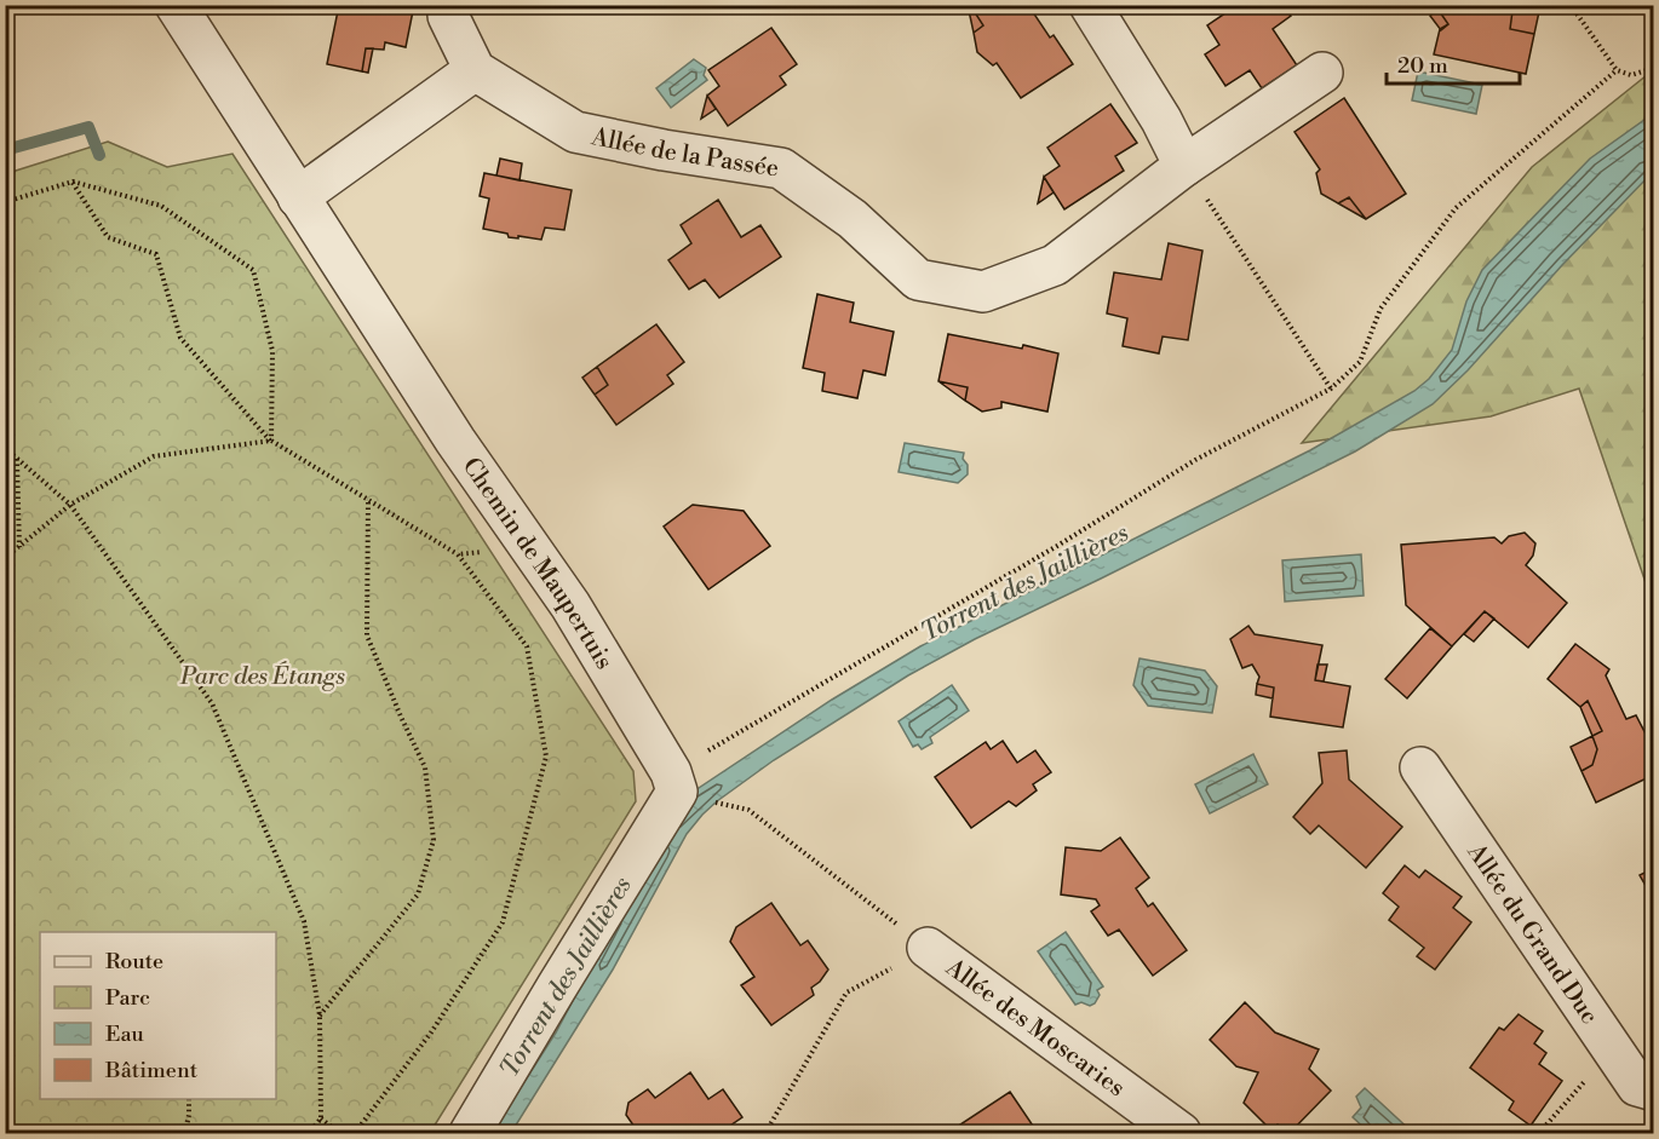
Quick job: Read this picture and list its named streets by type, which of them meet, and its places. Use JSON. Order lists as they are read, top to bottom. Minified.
{"streets":{"street":["Allée de la Passée","Chemin de Maupertuis","Allée du Grand Duc","Allée des Moscaries"]},"water":["Torrent des Jaillières"],"parks":["Parc des Étangs"],"legend":["Route","Parc","Eau","Bâtiment"],"scale_bar":"20 m"}
